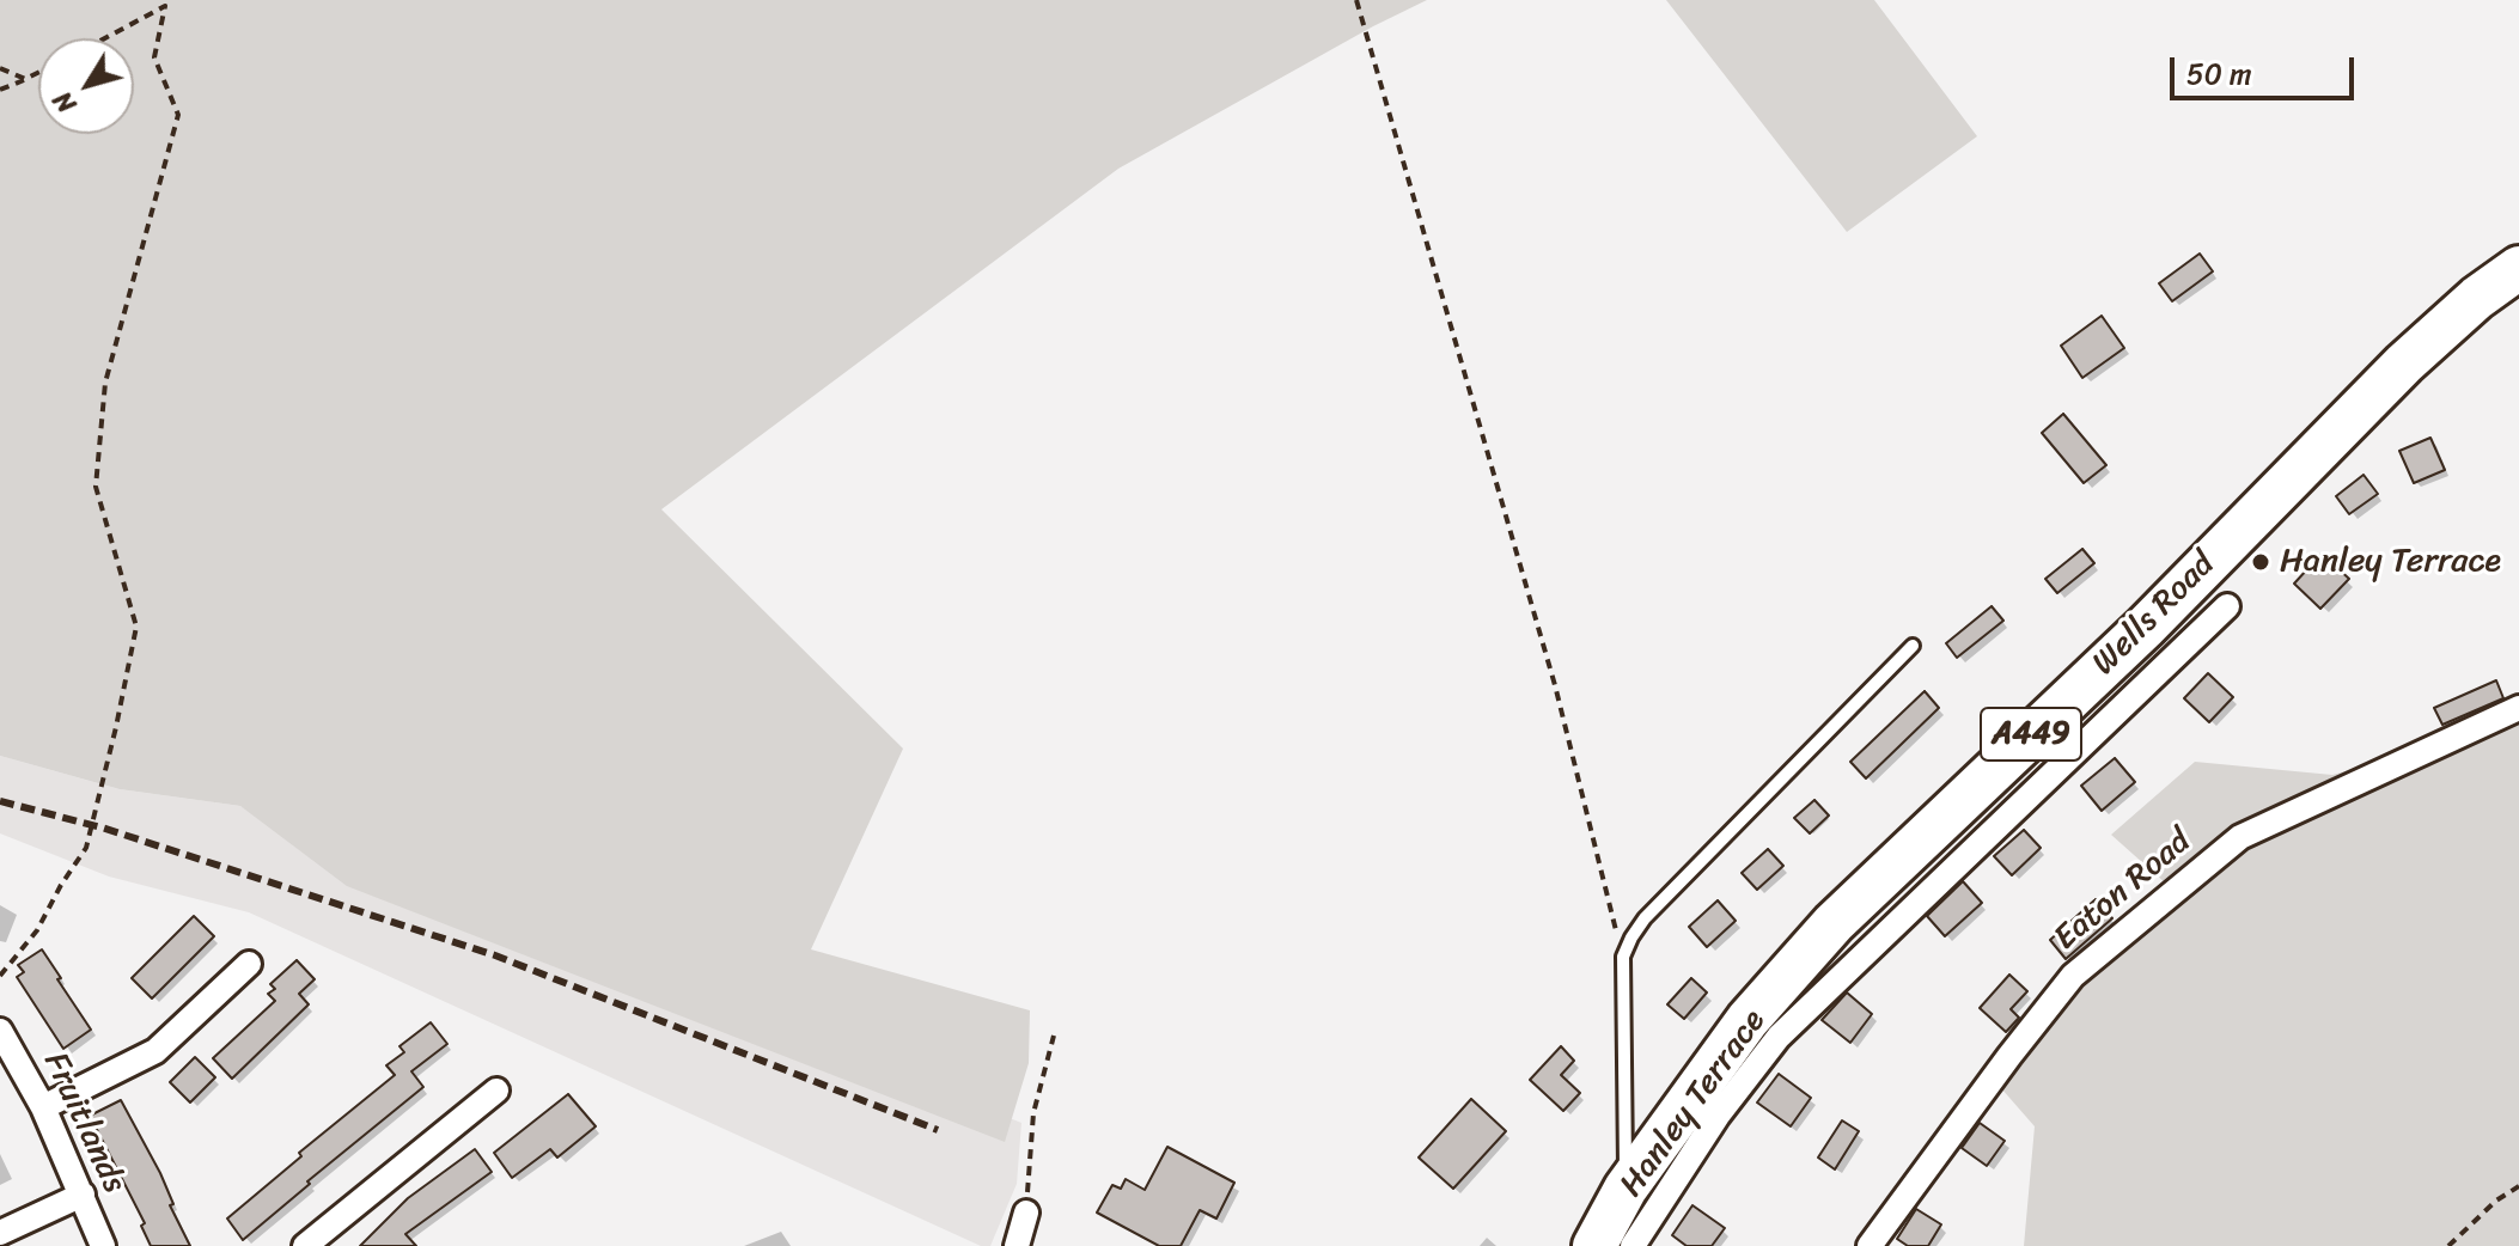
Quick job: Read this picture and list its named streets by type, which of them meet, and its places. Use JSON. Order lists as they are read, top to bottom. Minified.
{"streets":{"highway":["Wells Road","A449"],"street":["Eaton Road","Hanley Terrace","Fruitlands"]},"places":["Hanley Terrace"],"scale_bar":"50 m","north":"bottom left"}
